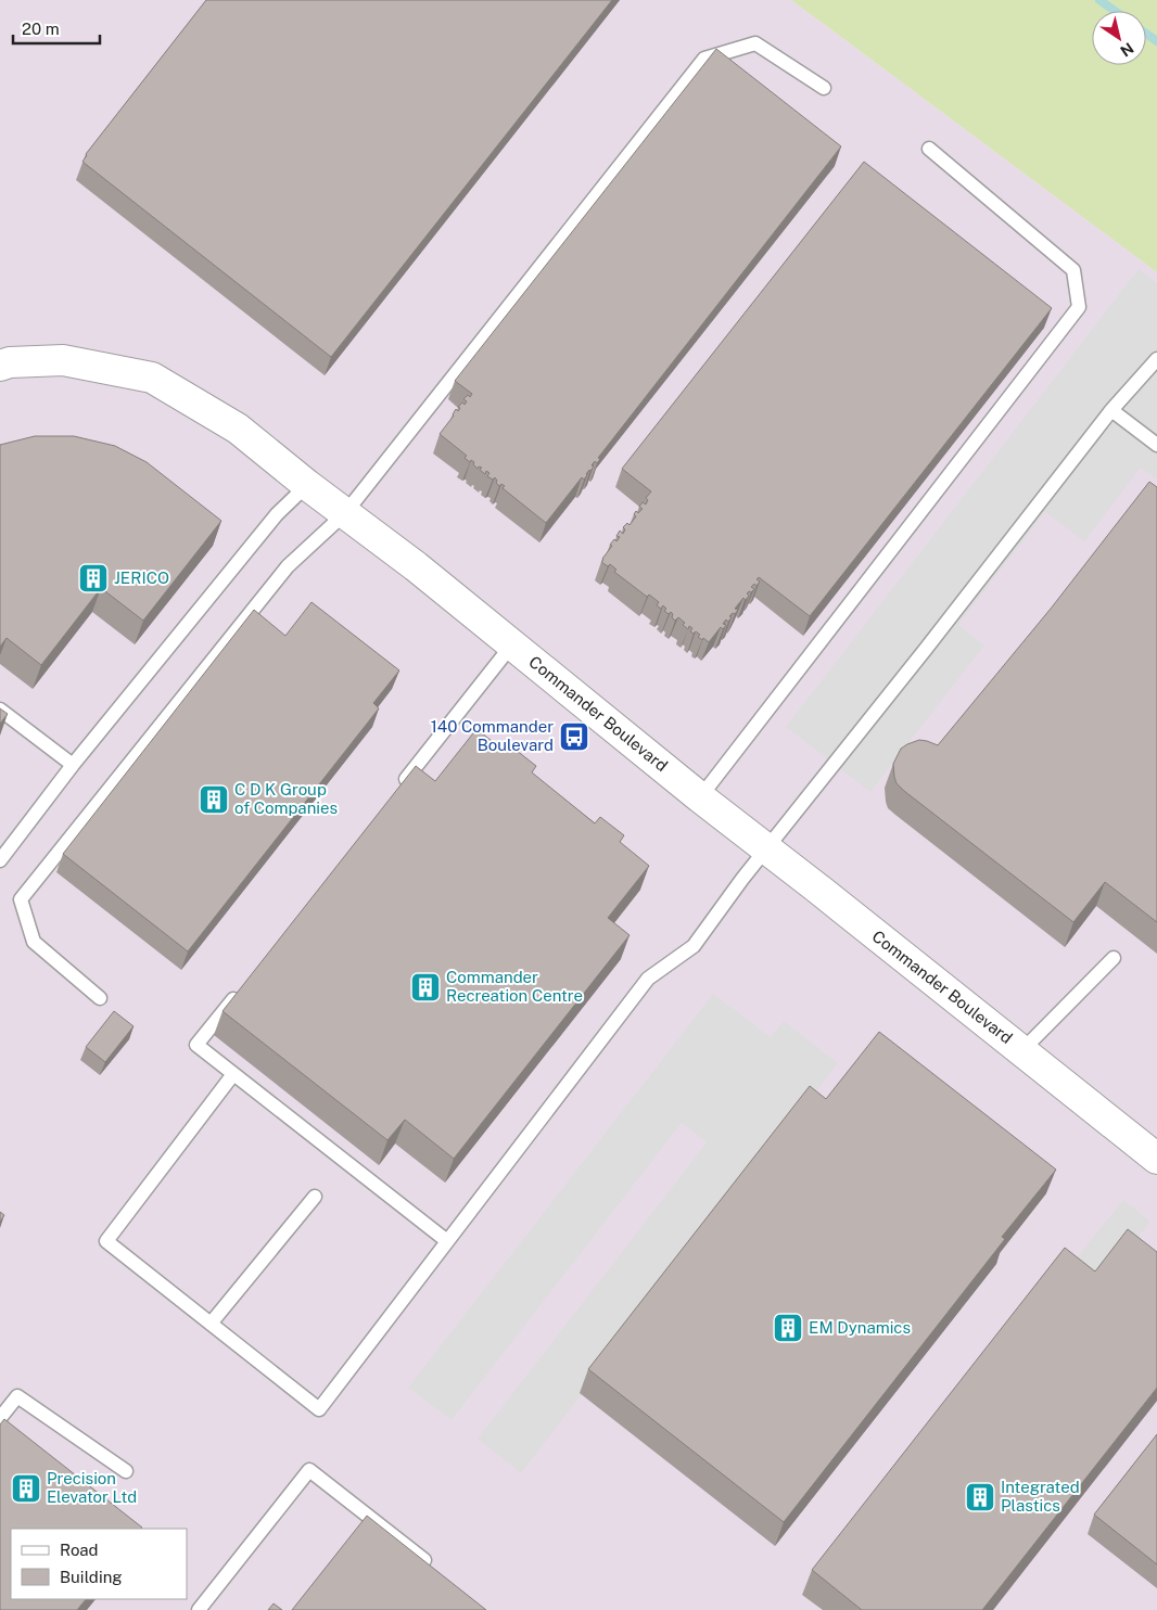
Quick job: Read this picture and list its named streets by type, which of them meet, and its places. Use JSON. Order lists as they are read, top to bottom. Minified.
{"streets":{"street":["Commander Boulevard"]},"places":{"building":["JERICO","C D K Group of Companies","Commander Recreation Centre","EM Dynamics","Precision Elevator Ltd","Integrated Plastics"],"bus stop":["140 Commander Boulevard"]},"legend":["Road","Building"],"scale_bar":"20 m","north":"bottom right"}
